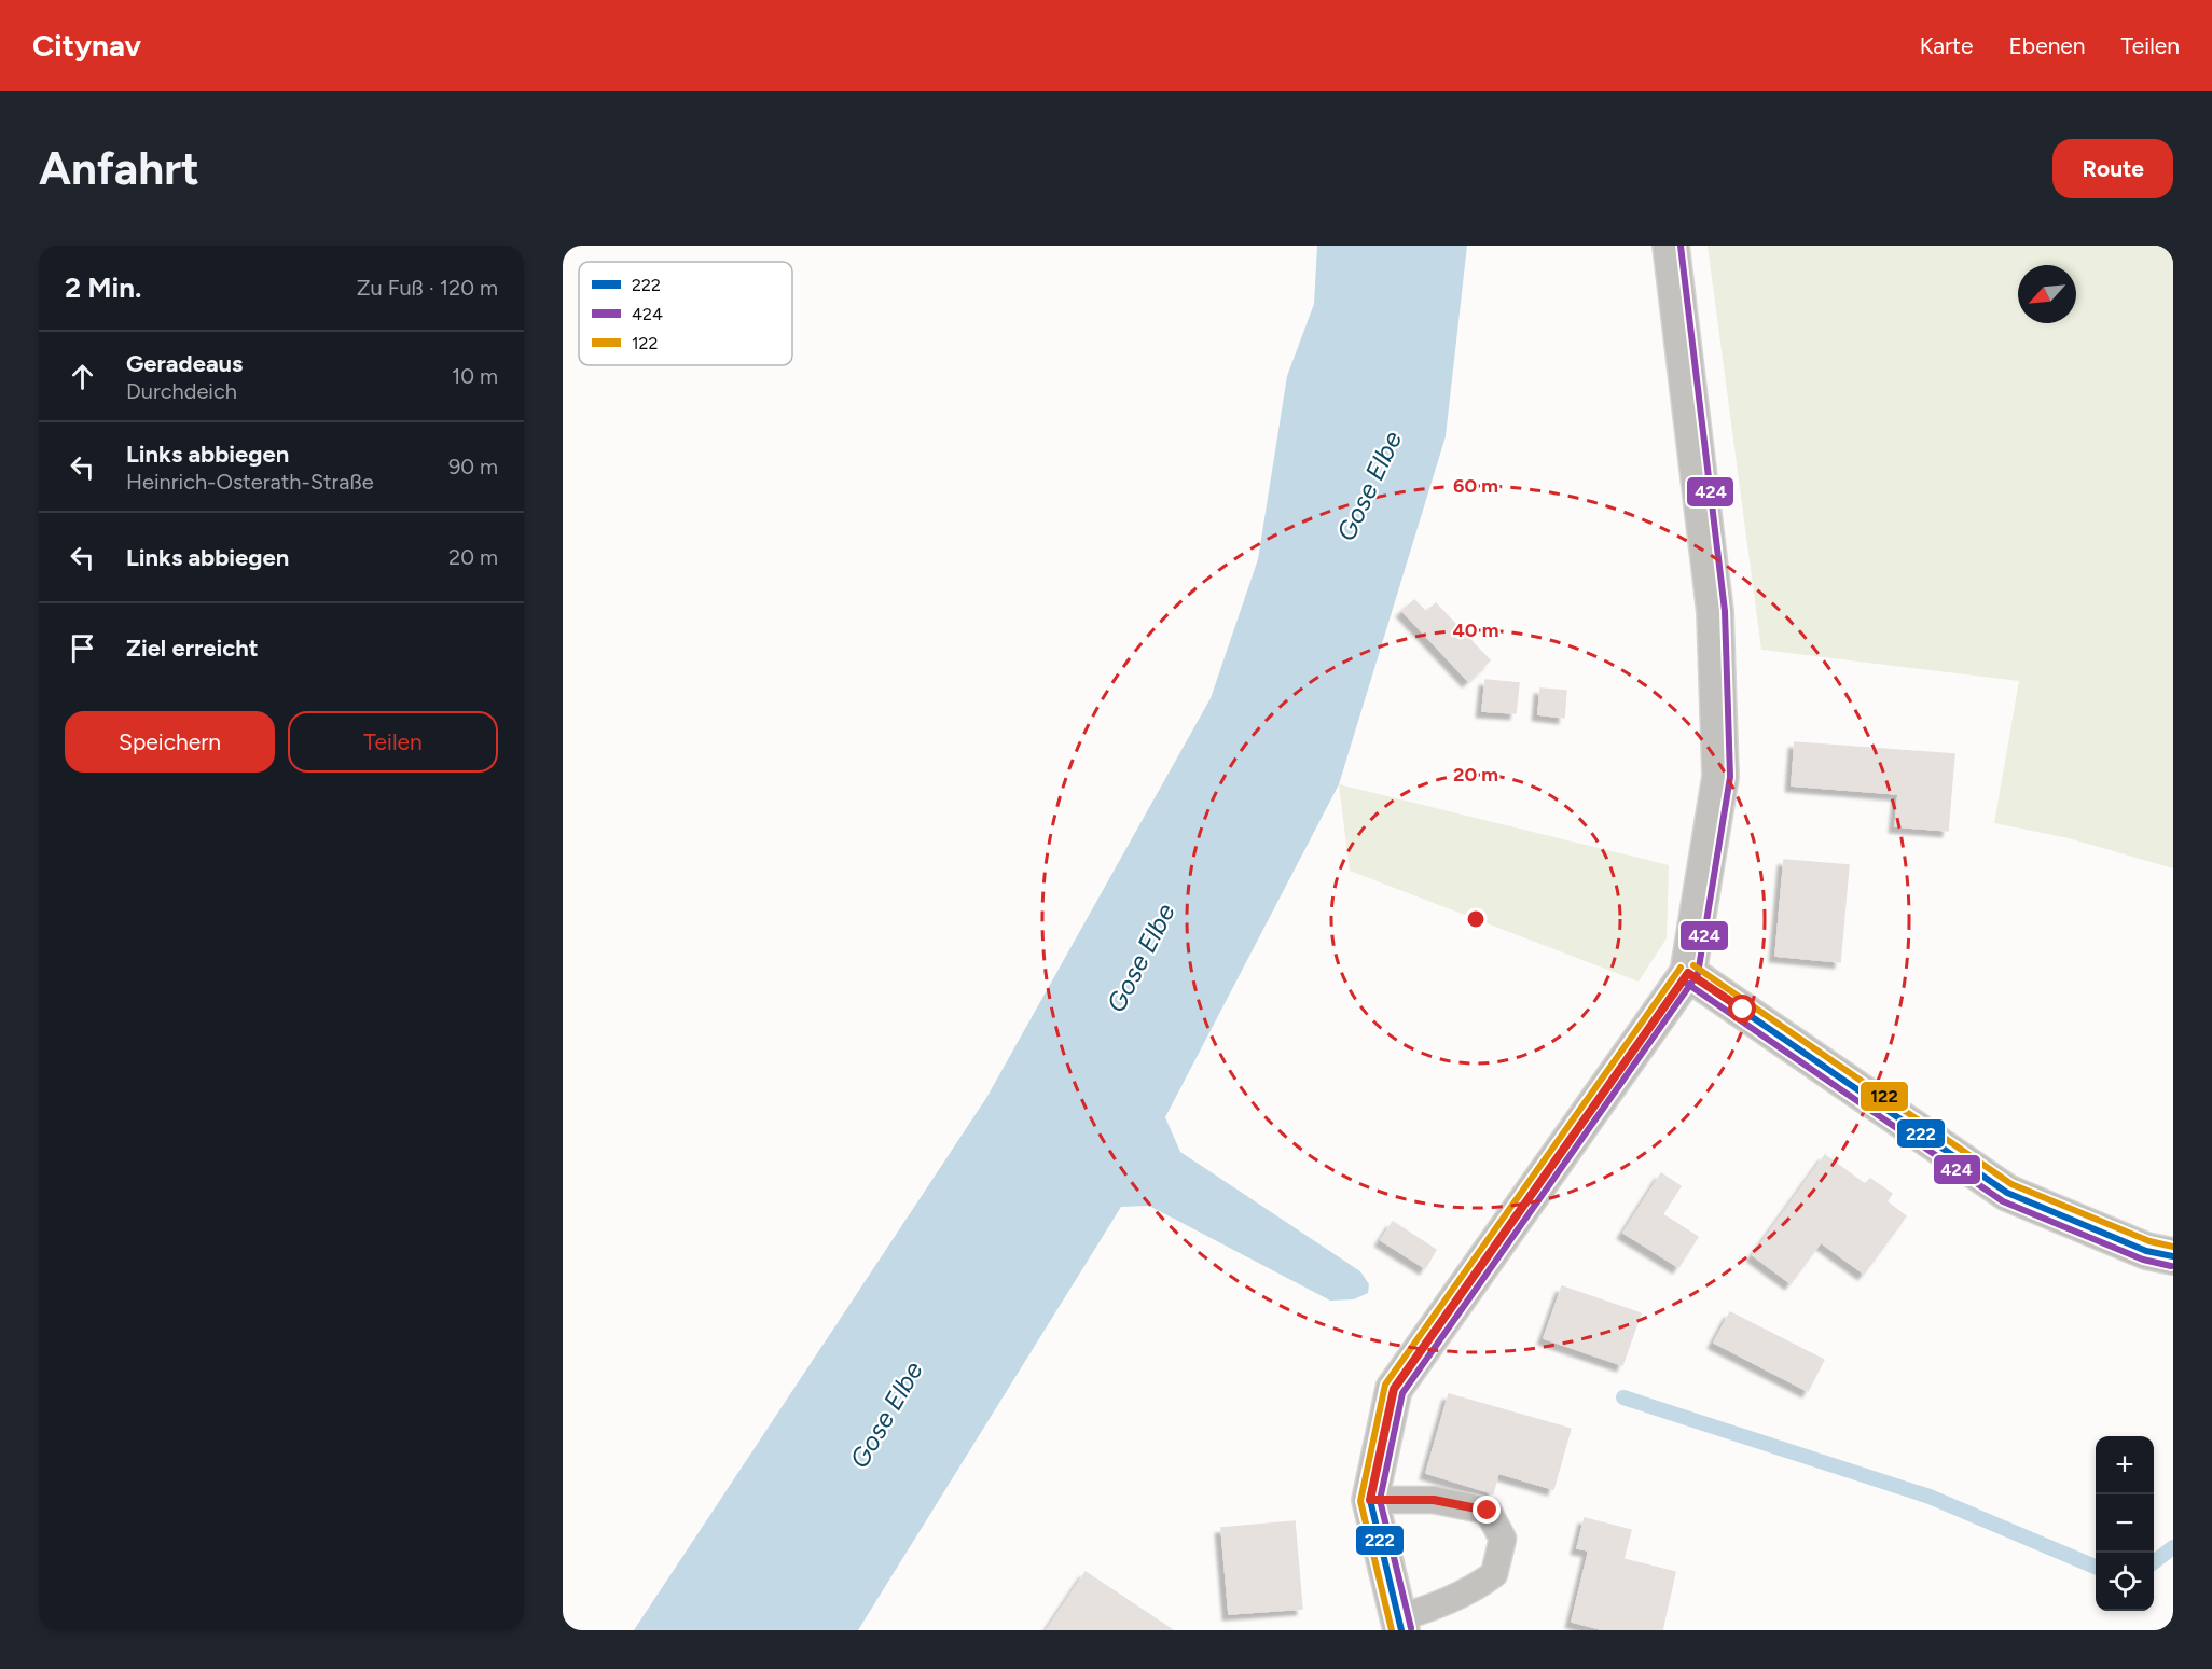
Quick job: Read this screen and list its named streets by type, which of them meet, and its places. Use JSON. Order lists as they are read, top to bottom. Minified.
{"water":["Gose Elbe"],"lines":["transit line 424","transit line 122","transit line 222"],"legend":["222","424","122"],"north":"bottom left","page":{"header":"Citynav","nav":["Karte","Ebenen","Teilen"],"buttons":["Route",["Speichern","Teilen"]],"title":"Anfahrt","heading":["2 Min.","Zu Fuß · 120 m"],"list":[["Geradeaus","Durchdeich","10 m"],["Links abbiegen","Heinrich-Osterath-Straße","90 m"],["Links abbiegen","20 m"],"Ziel erreicht"],"map_buttons":["+","−"]},"rings":["60 m","40 m","20 m"]}
